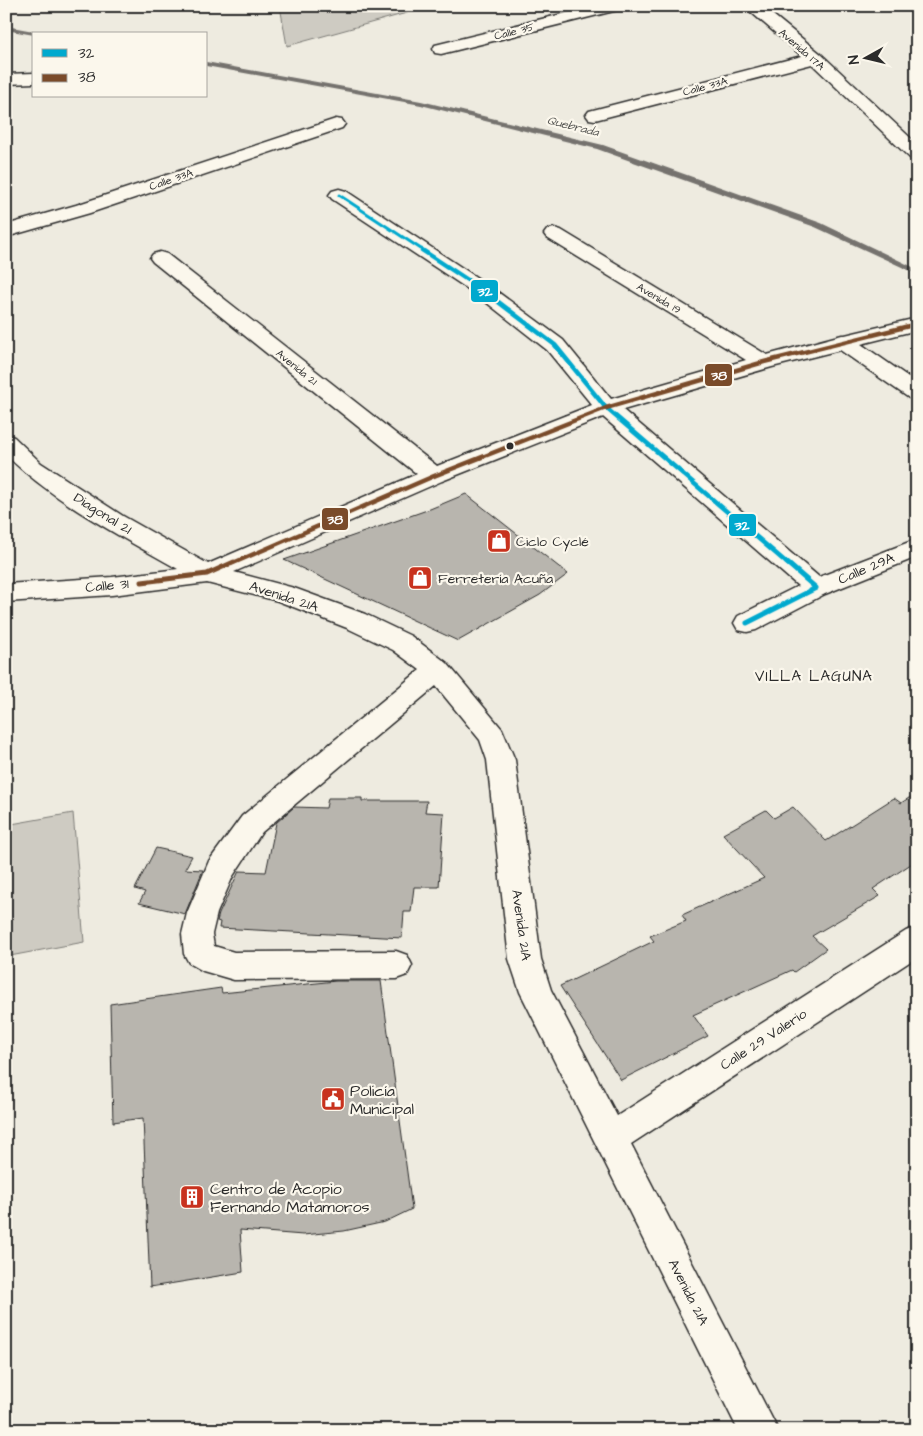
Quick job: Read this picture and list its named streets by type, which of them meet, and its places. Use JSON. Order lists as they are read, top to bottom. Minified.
{"streets":{"street":["Calle 35","Avenida 17A","Calle 33A","Avenida 19","Avenida 21","Diagonal 21","Calle 29A","Calle 31","Avenida 21A","Calle 29 Valerio"]},"crossings":[["Avenida 17A","Calle 33A"],["Diagonal 21","Calle 31"],["Diagonal 21","Avenida 21A"],["Calle 31","Avenida 21A"],["Avenida 21A","Calle 29 Valerio"]],"districts":["VILLA LAGUNA"],"water":["Quebrada"],"places":{"shop":["Ciclo Cyclé","Ferretería Acuña"],"public building":["Policía Municipal"],"building":["Centro de Acopio Fernando Matamoros"]},"lines":["transit line 32","transit line 38"],"legend":["32","38"],"north":"left"}
